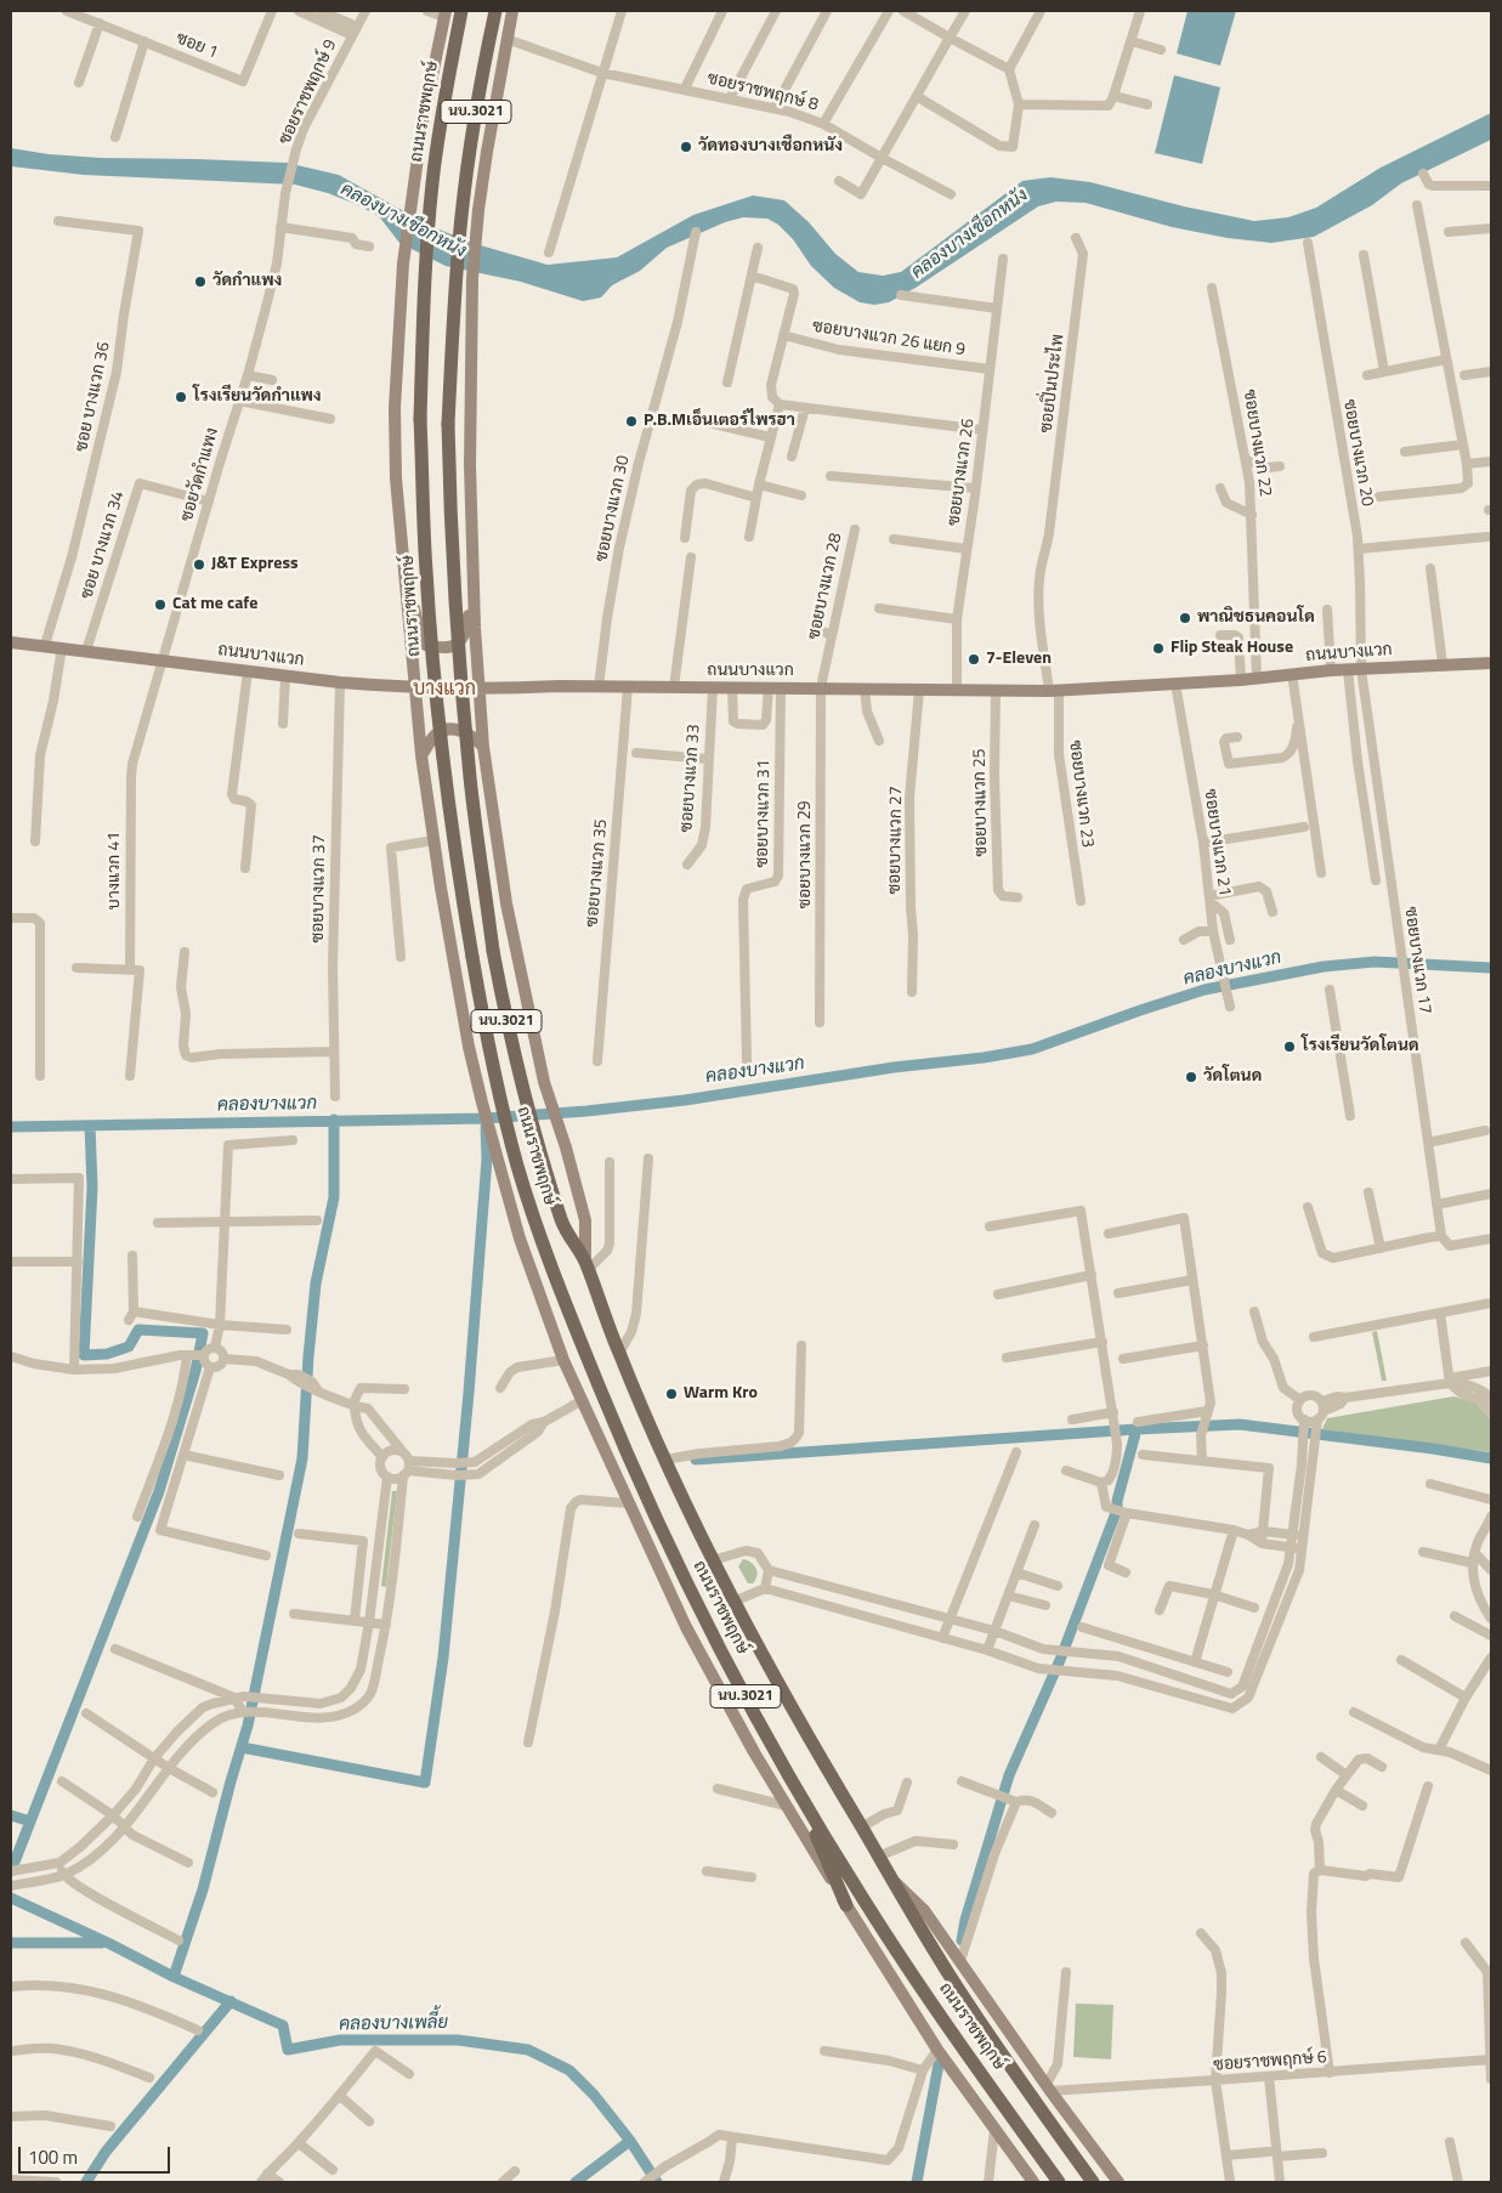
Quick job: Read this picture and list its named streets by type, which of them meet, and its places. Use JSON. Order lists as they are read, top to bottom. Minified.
{"streets":{"main road":["ถนนราชพฤกษ์","นบ.3021","ถนนบางแวก"],"street":["ซอย 1","ซอยราชพฤกษ์ 9","ซอยราชพฤกษ์ 8","ซอยบางแวก 26 แยก 9","ซอยปิ่นประไพ","ซอย บางแวก 36","ซอยบางแวก 22","ซอยบางแวก 20","ซอยบางแวก 26","ซอยวัดกำแพง","ซอยบางแวก 30","ซอย บางแวก 34","ซอยบางแวก 28","ซอยบางแวก 33","ซอยบางแวก 23","ซอยบางแวก 25","ซอยบางแวก 31","ซอยบางแวก 27","ซอยบางแวก 21","ซอยบางแวก 29","บางแวก 41","ซอยบางแวก 35","ซอยบางแวก 37","ซอยบางแวก 17","ซอยราชพฤกษ์ 6"]},"crossings":[["ซอยราชพฤกษ์ 9","ซอยวัดกำแพง"],["ซอยราชพฤกษ์ 8","ถนนราชพฤกษ์"],["ถนนราชพฤกษ์","ถนนบางแวก"],["ถนนราชพฤกษ์","ซอยราชพฤกษ์ 6"],["ซอยบางแวก 26 แยก 9","ซอยบางแวก 26"],["ซอยปิ่นประไพ","ถนนบางแวก"],["ซอยปิ่นประไพ","ซอยบางแวก 23"],["ซอย บางแวก 36","ถนนบางแวก"],["ซอยบางแวก 22","ถนนบางแวก"],["ซอยบางแวก 20","ถนนบางแวก"],["ซอยบางแวก 20","ซอยบางแวก 17"],["ซอยบางแวก 26","ถนนบางแวก"],["ซอยวัดกำแพง","ซอย บางแวก 34"],["ซอยวัดกำแพง","ถนนบางแวก"],["ซอยวัดกำแพง","บางแวก 41"],["ซอยบางแวก 30","ถนนบางแวก"],["ซอย บางแวก 34","ถนนบางแวก"],["ซอยบางแวก 28","ถนนบางแวก"],["ซอยบางแวก 28","ซอยบางแวก 29"],["ถนนบางแวก","ซอยบางแวก 33"],["ถนนบางแวก","ซอยบางแวก 23"],["ถนนบางแวก","ซอยบางแวก 25"],["ถนนบางแวก","ซอยบางแวก 31"],["ถนนบางแวก","ซอยบางแวก 27"],["ถนนบางแวก","ซอยบางแวก 21"],["ถนนบางแวก","ซอยบางแวก 29"],["ถนนบางแวก","บางแวก 41"],["ถนนบางแวก","ซอยบางแวก 35"],["ถนนบางแวก","ซอยบางแวก 37"],["ถนนบางแวก","ซอยบางแวก 17"]],"districts":["บางแวก"],"water":["คลองบางเชือกหนัง","คลองบางแวก","คลองบางเพลี้ย"],"places":["วัดทองบางเชือกหนัง","วัดกำแพง","โรงเรียนวัดกำแพง","P.B.Mเอ็นเตอร์ไพรฮา","J&T Express","Cat me cafe","พาณิชธนคอนโด","Flip Steak House","7-Eleven","โรงเรียนวัดโตนด","วัดโตนด","Warm Kro"],"scale_bar":"100 m"}
